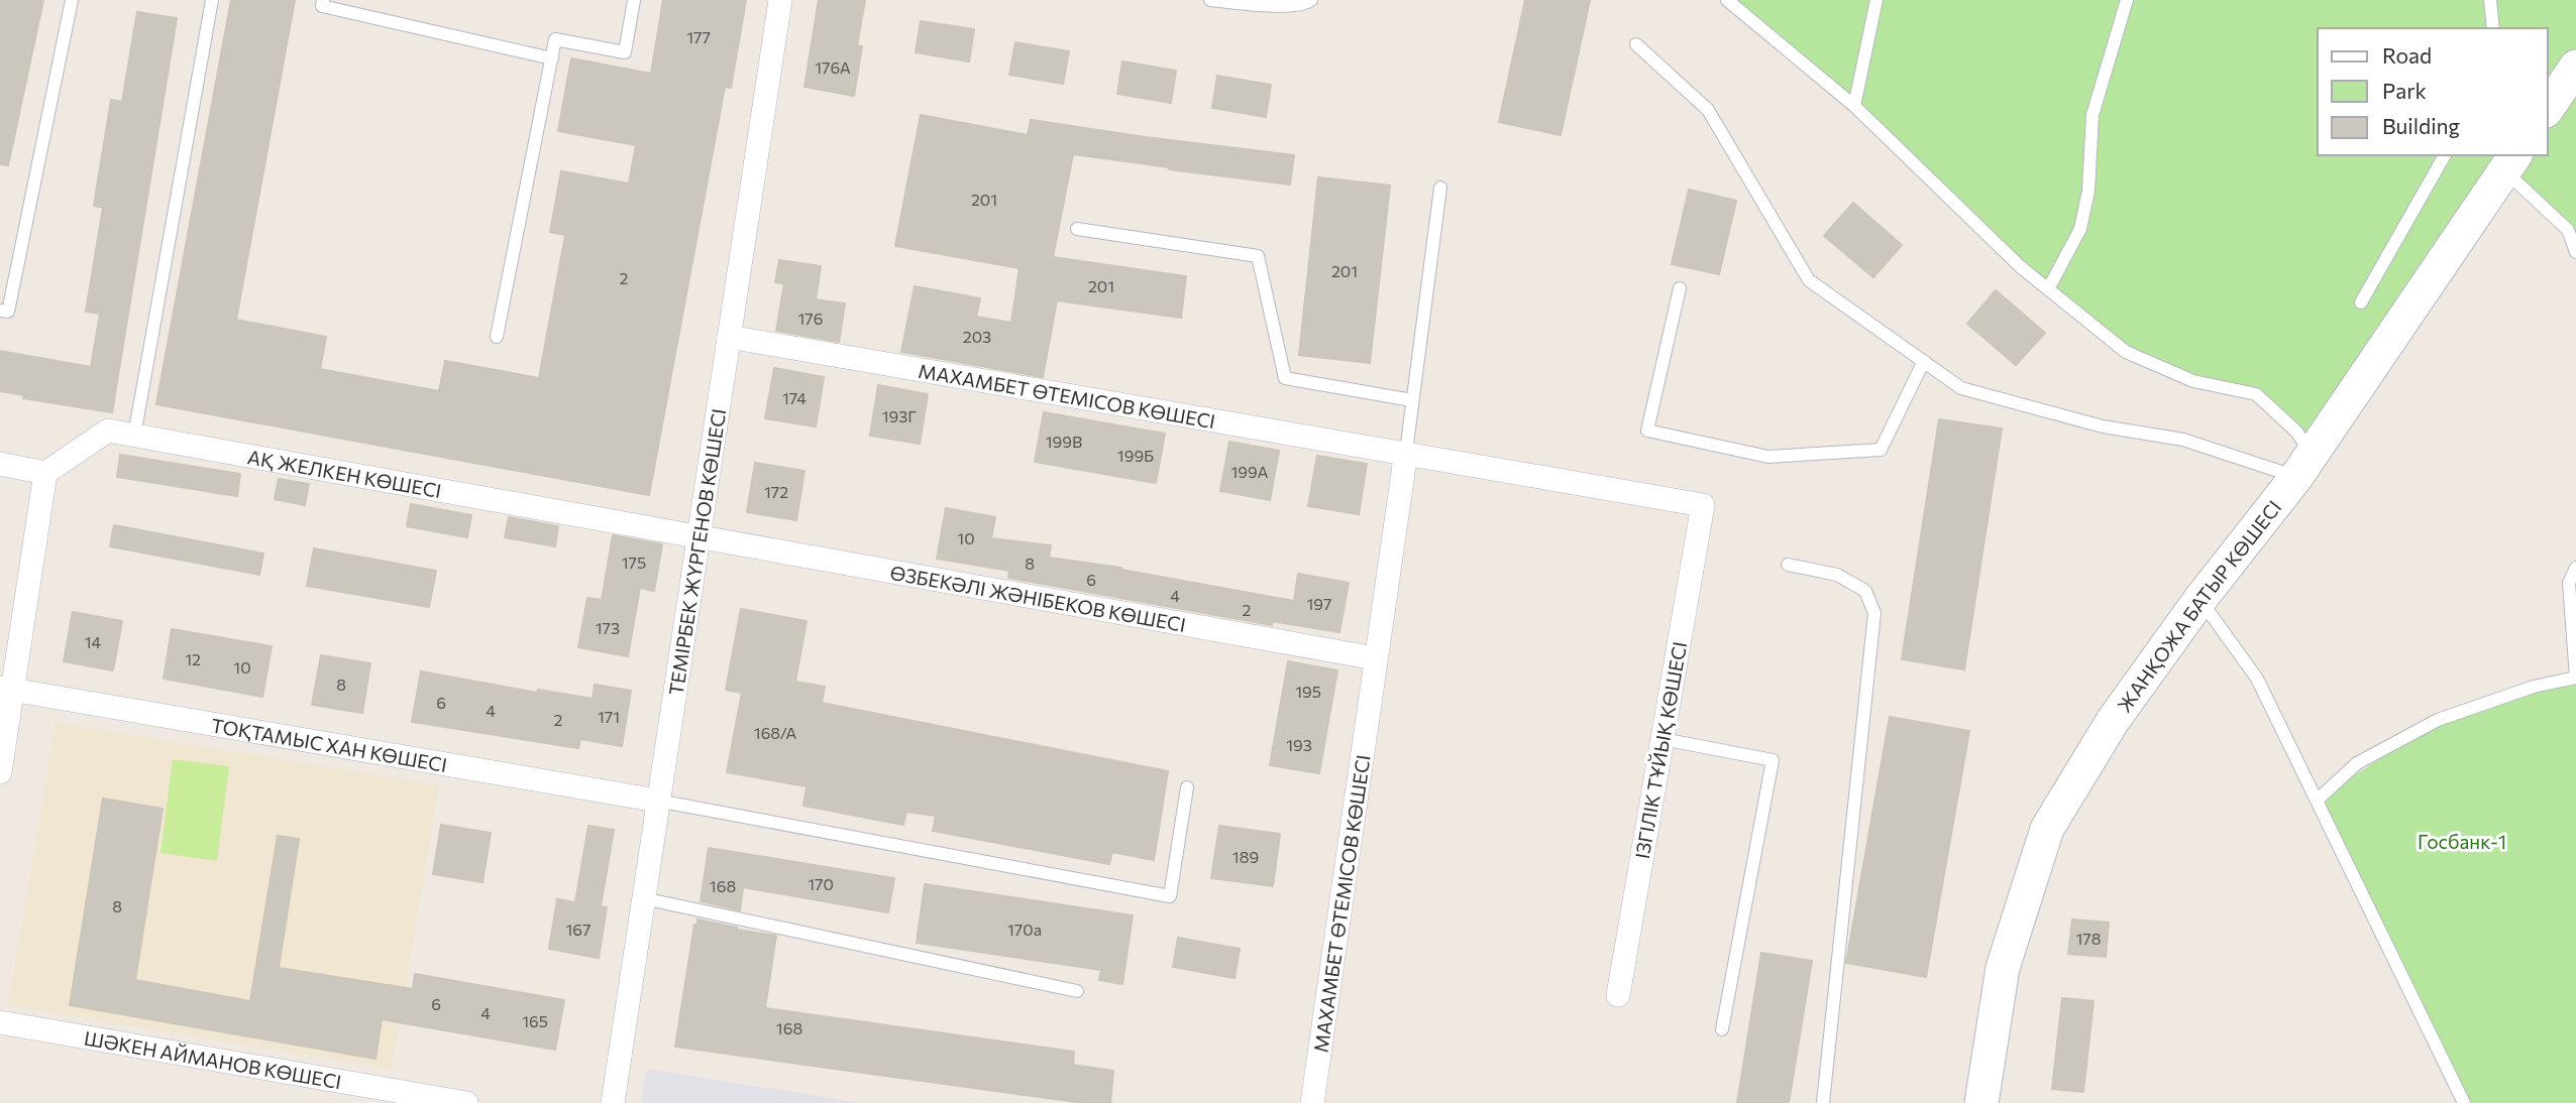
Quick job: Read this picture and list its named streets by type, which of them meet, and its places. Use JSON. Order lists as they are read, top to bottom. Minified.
{"streets":{"main road":["ЖАНҚОЖА БАТЫР КӨШЕСІ"],"street":["МАХАМБЕТ ӨТЕМІСОВ КӨШЕСІ","АҚ ЖЕЛКЕН КӨШЕСІ","ТЕМІРБЕК ЖҮРГЕНОВ КӨШЕСІ","ӨЗБЕКӘЛІ ЖӘНІБЕКОВ КӨШЕСІ","ТОҚТАМЫС ХАН КӨШЕСІ","ІЗГІЛІК ТҰЙЫҚ КӨШЕСІ","ШӘКЕН АЙМАНОВ КӨШЕСІ"]},"crossings":[["МАХАМБЕТ ӨТЕМІСОВ КӨШЕСІ","ТЕМІРБЕК ЖҮРГЕНОВ КӨШЕСІ"],["МАХАМБЕТ ӨТЕМІСОВ КӨШЕСІ","ӨЗБЕКӘЛІ ЖӘНІБЕКОВ КӨШЕСІ"],["МАХАМБЕТ ӨТЕМІСОВ КӨШЕСІ","ІЗГІЛІК ТҰЙЫҚ КӨШЕСІ"],["АҚ ЖЕЛКЕН КӨШЕСІ","ТЕМІРБЕК ЖҮРГЕНОВ КӨШЕСІ"],["АҚ ЖЕЛКЕН КӨШЕСІ","ӨЗБЕКӘЛІ ЖӘНІБЕКОВ КӨШЕСІ"],["ТЕМІРБЕК ЖҮРГЕНОВ КӨШЕСІ","ӨЗБЕКӘЛІ ЖӘНІБЕКОВ КӨШЕСІ"],["ТЕМІРБЕК ЖҮРГЕНОВ КӨШЕСІ","ТОҚТАМЫС ХАН КӨШЕСІ"]],"parks":["Госбанк-1"],"house_numbers":["177","176А","201","201","2","201","176","203","174","193Г","199В","199Б","199А","172","10","175","8","6","4","197","2","173","14","12","10","8","195","6","4","171","2","168/А","193","189","170","168","8","167","170а","178","6","4","165","168"],"legend":["Road","Park","Building"]}
